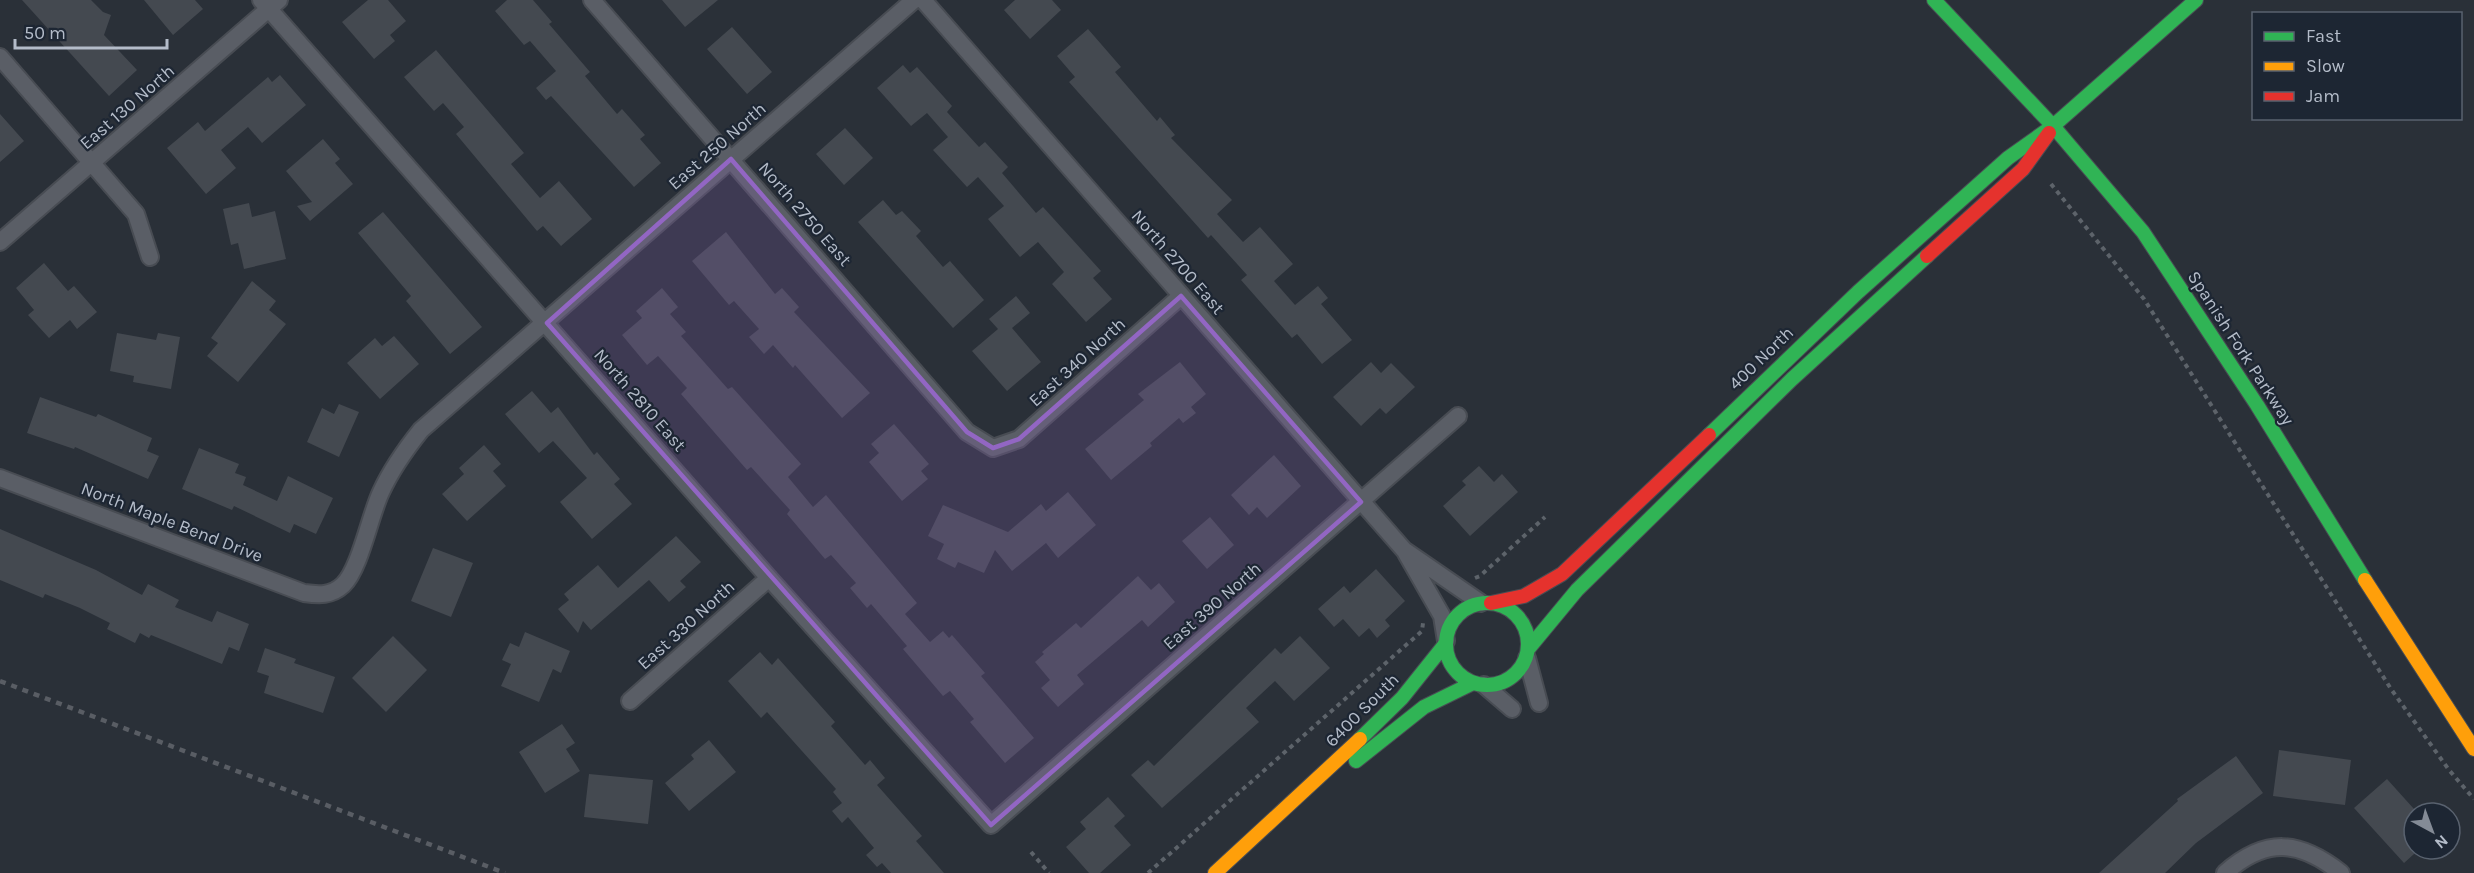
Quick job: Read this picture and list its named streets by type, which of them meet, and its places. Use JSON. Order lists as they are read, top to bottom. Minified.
{"streets":{"main road":["Spanish Fork Parkway","400 North","6400 South"],"street":["East 130 North","East 250 North","North 2750 East","North 2700 East","East 340 North","North 2810 East","North Maple Bend Drive","East 390 North","East 330 North"]},"crossings":[["East 130 North","North 2810 East"],["East 250 North","North 2750 East"],["East 250 North","North 2810 East"],["East 250 North","North Maple Bend Drive"],["North 2750 East","East 340 North"],["North 2700 East","400 North"],["North 2700 East","East 340 North"],["North 2700 East","East 390 North"],["North 2700 East","6400 South"],["Spanish Fork Parkway","400 North"],["400 North","6400 South"],["North 2810 East","East 390 North"],["North 2810 East","East 330 North"]],"legend":["Fast","Slow","Jam"],"scale_bar":"50 m","north":"bottom right"}
